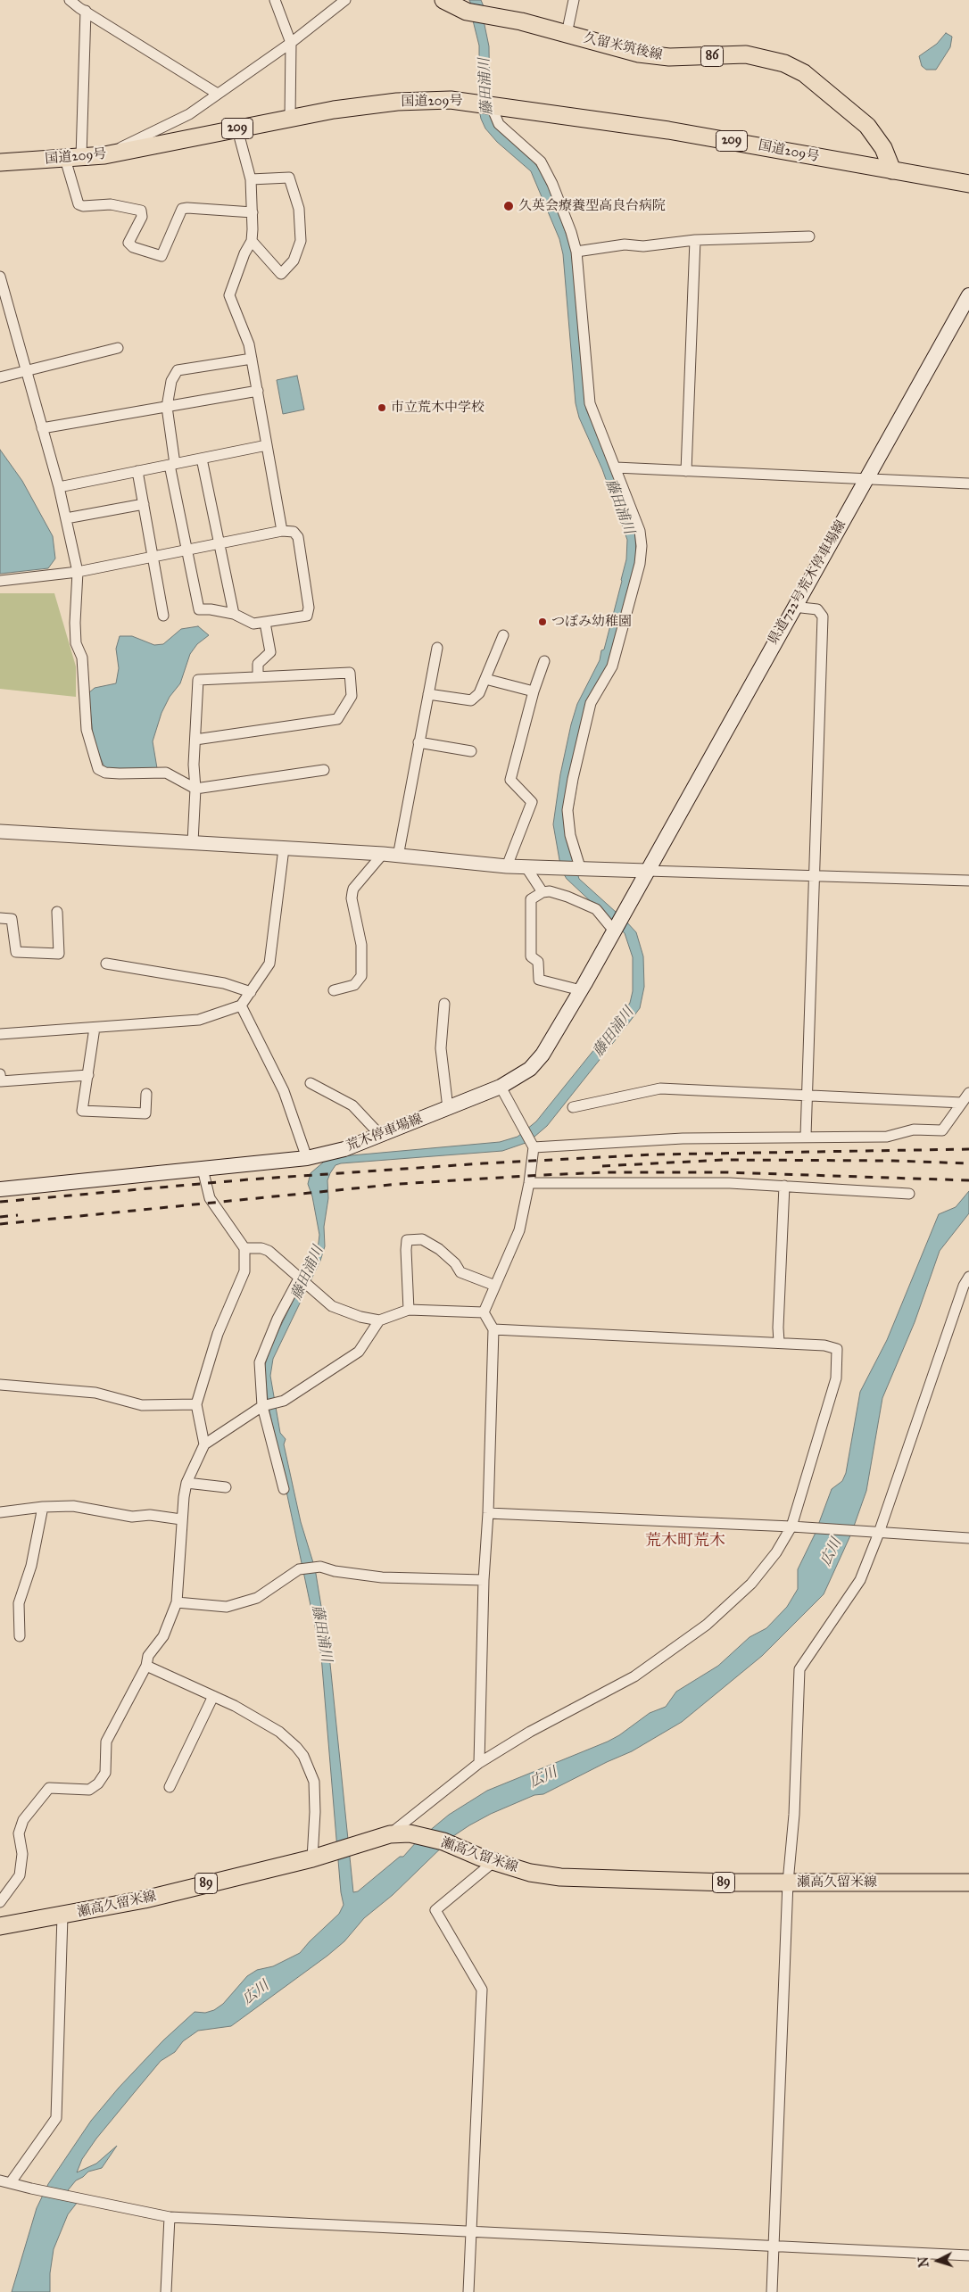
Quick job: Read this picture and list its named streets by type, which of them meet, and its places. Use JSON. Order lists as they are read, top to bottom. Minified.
{"streets":{"main road":["久留米筑後線","86","国道209号","209","県道722号荒木停車場線","荒木停車場線","瀬高久留米線","89"]},"crossings":[["久留米筑後線","国道209号"],["県道722号荒木停車場線","荒木停車場線"]],"districts":["荒木町荒木"],"water":["藤田浦川","広川"],"places":["久英会療養型高良台病院","市立荒木中学校","つぼみ幼稚園"],"north":"left"}
